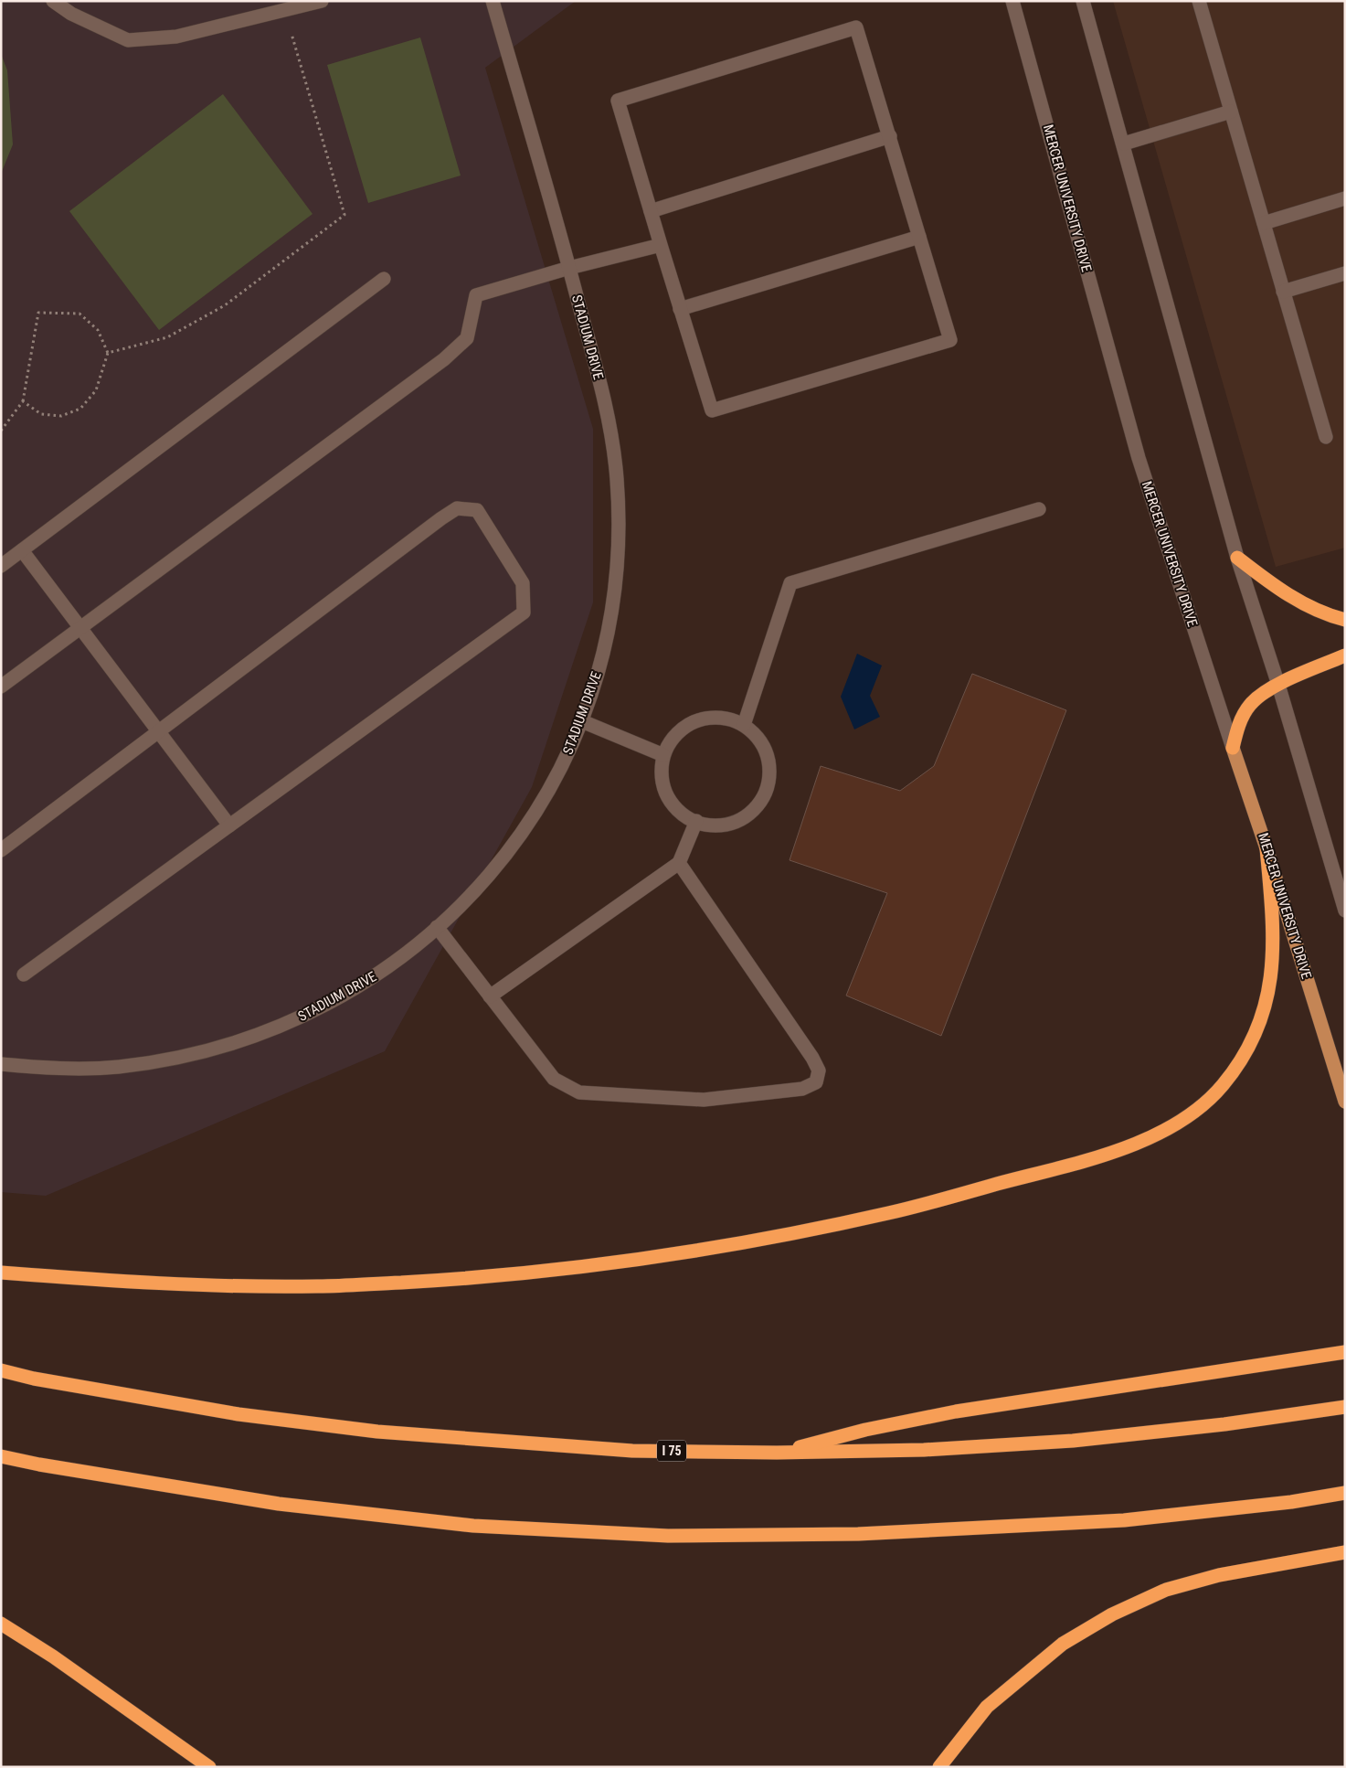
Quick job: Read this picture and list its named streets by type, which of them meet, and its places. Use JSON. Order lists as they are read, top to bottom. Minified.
{"streets":{"highway":["I 75"],"main road":["MERCER UNIVERSITY DRIVE"],"street":["STADIUM DRIVE"]}}
